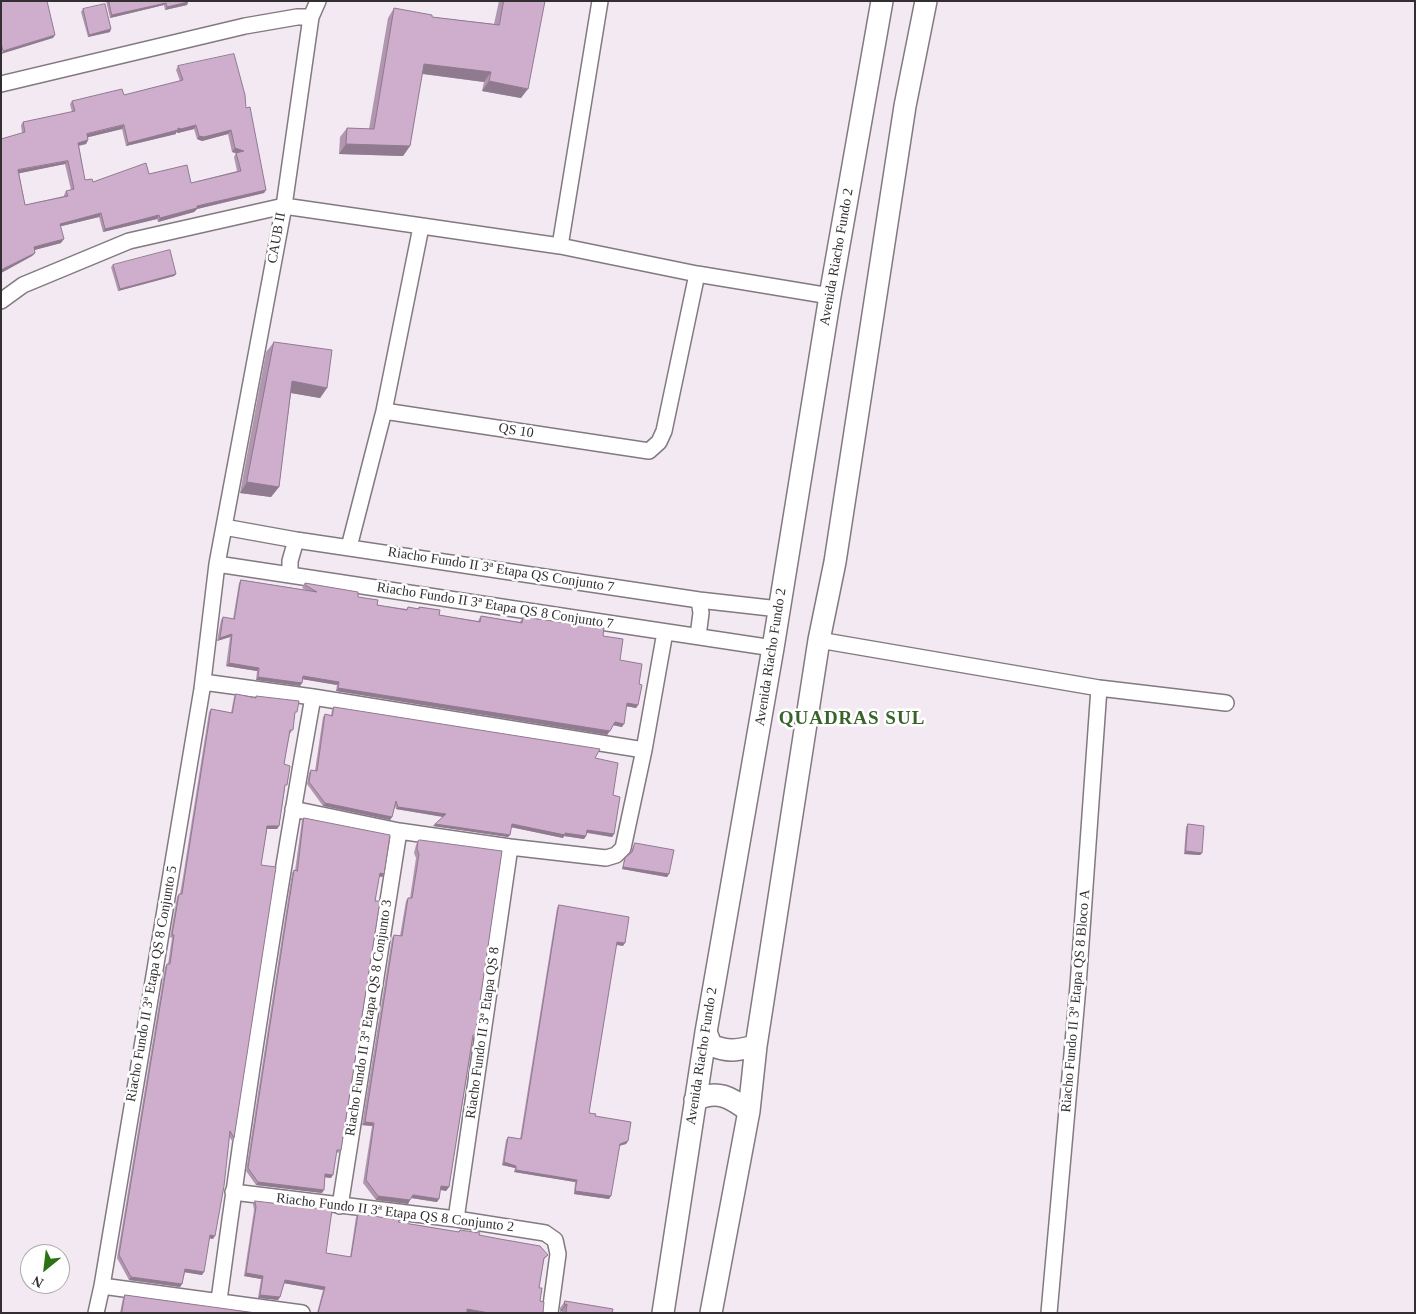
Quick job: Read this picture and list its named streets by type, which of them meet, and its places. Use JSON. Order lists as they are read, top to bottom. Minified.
{"streets":{"main road":["Avenida Riacho Fundo 2"],"street":["CAUB II","QS 10","Riacho Fundo II 3ª Etapa QS Conjunto 7","Riacho Fundo II 3ª Etapa QS 8 Conjunto 7","Riacho Fundo II 3ª Etapa QS 8 Conjunto 5","Riacho Fundo II 3ª Etapa QS 8 Bloco A","Riacho Fundo II 3ª Etapa QS 8 Conjunto 3","Riacho Fundo II 3ª Etapa QS 8","Riacho Fundo II 3ª Etapa QS 8 Conjunto 2"]},"crossings":[["CAUB II","Riacho Fundo II 3ª Etapa QS Conjunto 7"],["CAUB II","Riacho Fundo II 3ª Etapa QS 8 Conjunto 7"],["CAUB II","Riacho Fundo II 3ª Etapa QS 8 Conjunto 5"],["Avenida Riacho Fundo 2","Riacho Fundo II 3ª Etapa QS Conjunto 7"],["Avenida Riacho Fundo 2","Riacho Fundo II 3ª Etapa QS 8 Conjunto 7"],["Riacho Fundo II 3ª Etapa QS 8 Conjunto 7","Riacho Fundo II 3ª Etapa QS 8 Conjunto 5"],["Riacho Fundo II 3ª Etapa QS 8 Conjunto 3","Riacho Fundo II 3ª Etapa QS 8 Conjunto 2"],["Riacho Fundo II 3ª Etapa QS 8","Riacho Fundo II 3ª Etapa QS 8 Conjunto 2"]],"districts":["QUADRAS SUL"],"north":"bottom left"}
